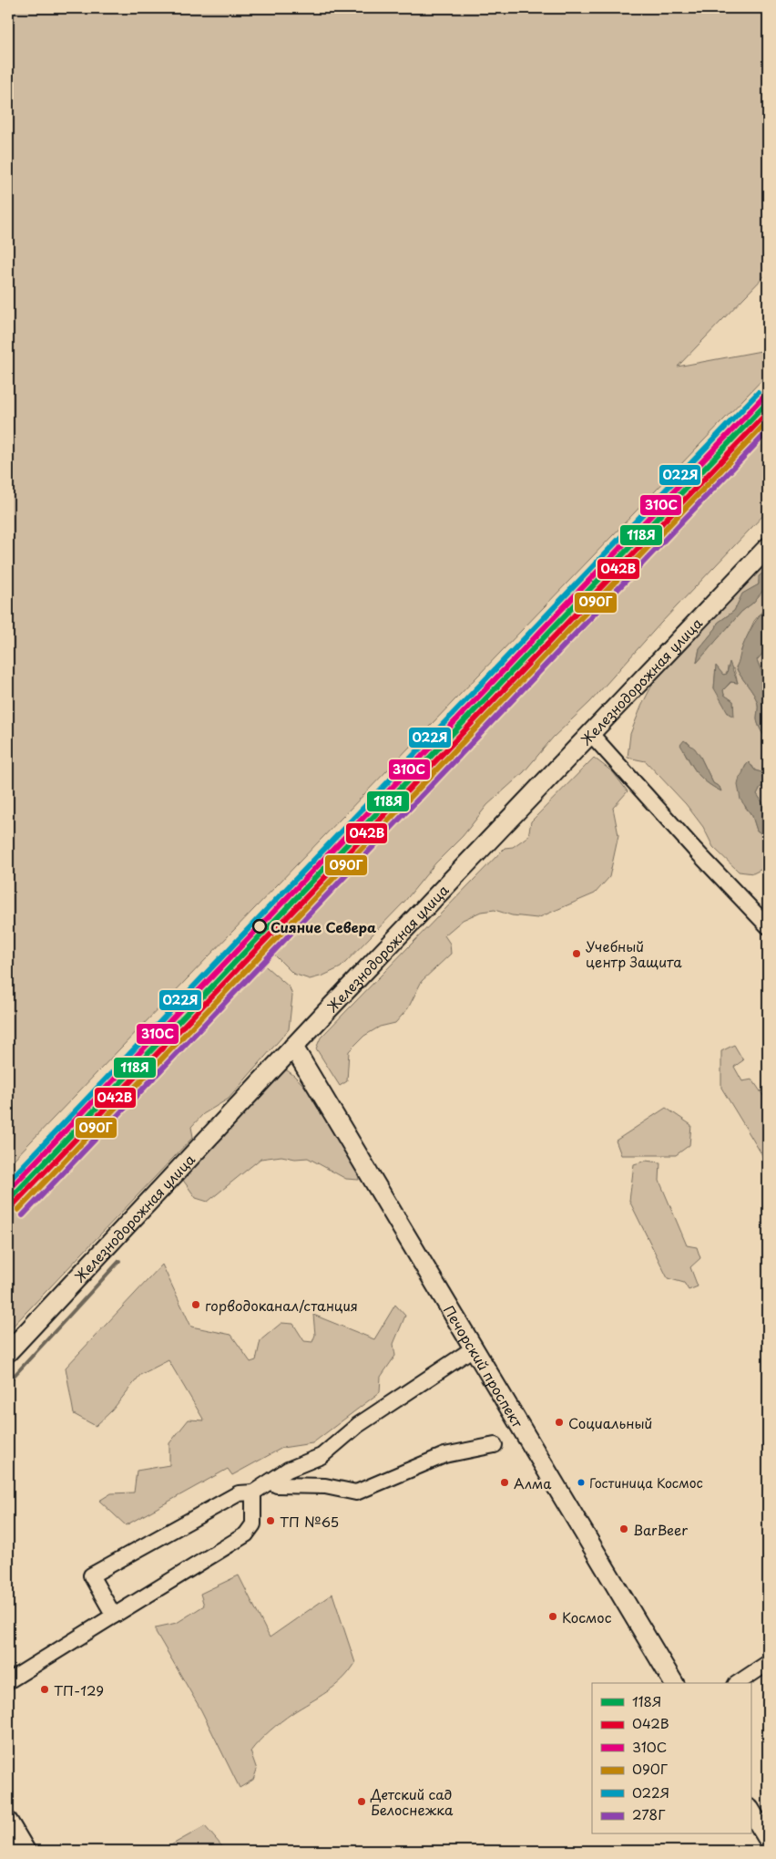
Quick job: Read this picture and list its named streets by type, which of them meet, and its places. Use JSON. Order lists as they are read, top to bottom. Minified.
{"streets":{"main road":["Железнодорожная улица","Печорский проспект"]},"crossings":[["Железнодорожная улица","Печорский проспект"]],"places":["Сияние Севера","Учебный центр Защита","горводоканал/станция","Социальный","Алма","Гостиница Космос","ТП №65","BarBeer","Космос","ТП-129","Детский сад Белоснежка"],"lines":["transit line 022Я","transit line 310С","transit line 118Я","transit line 042В","transit line 090Г","transit line 278Г"],"legend":["118Я","042В","310С","090Г","022Я","278Г"]}
